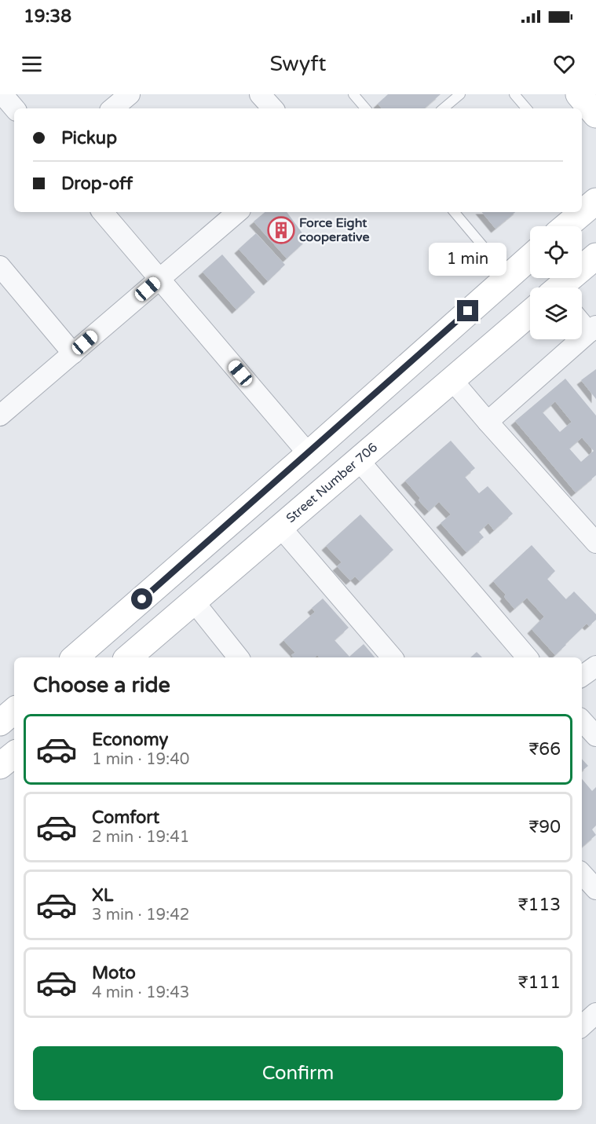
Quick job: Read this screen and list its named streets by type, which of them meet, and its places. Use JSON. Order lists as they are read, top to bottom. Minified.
{"streets":{"street":["Street Number 706"]},"places":{"building":["Force Eight cooperative"]},"page":{"status":"19:38","header":"Swyft","banner":["Pickup","Drop-off"],"bubble":"1 min","heading":"Choose a ride","list":[{"name":"Economy","note":"1 min · 19:40","value":"₹66"},{"name":"Comfort","note":"2 min · 19:41","value":"₹90"},{"name":"XL","note":"3 min · 19:42","value":"₹113"},{"name":"Moto","note":"4 min · 19:43","value":"₹111"}],"buttons":"Confirm"}}
